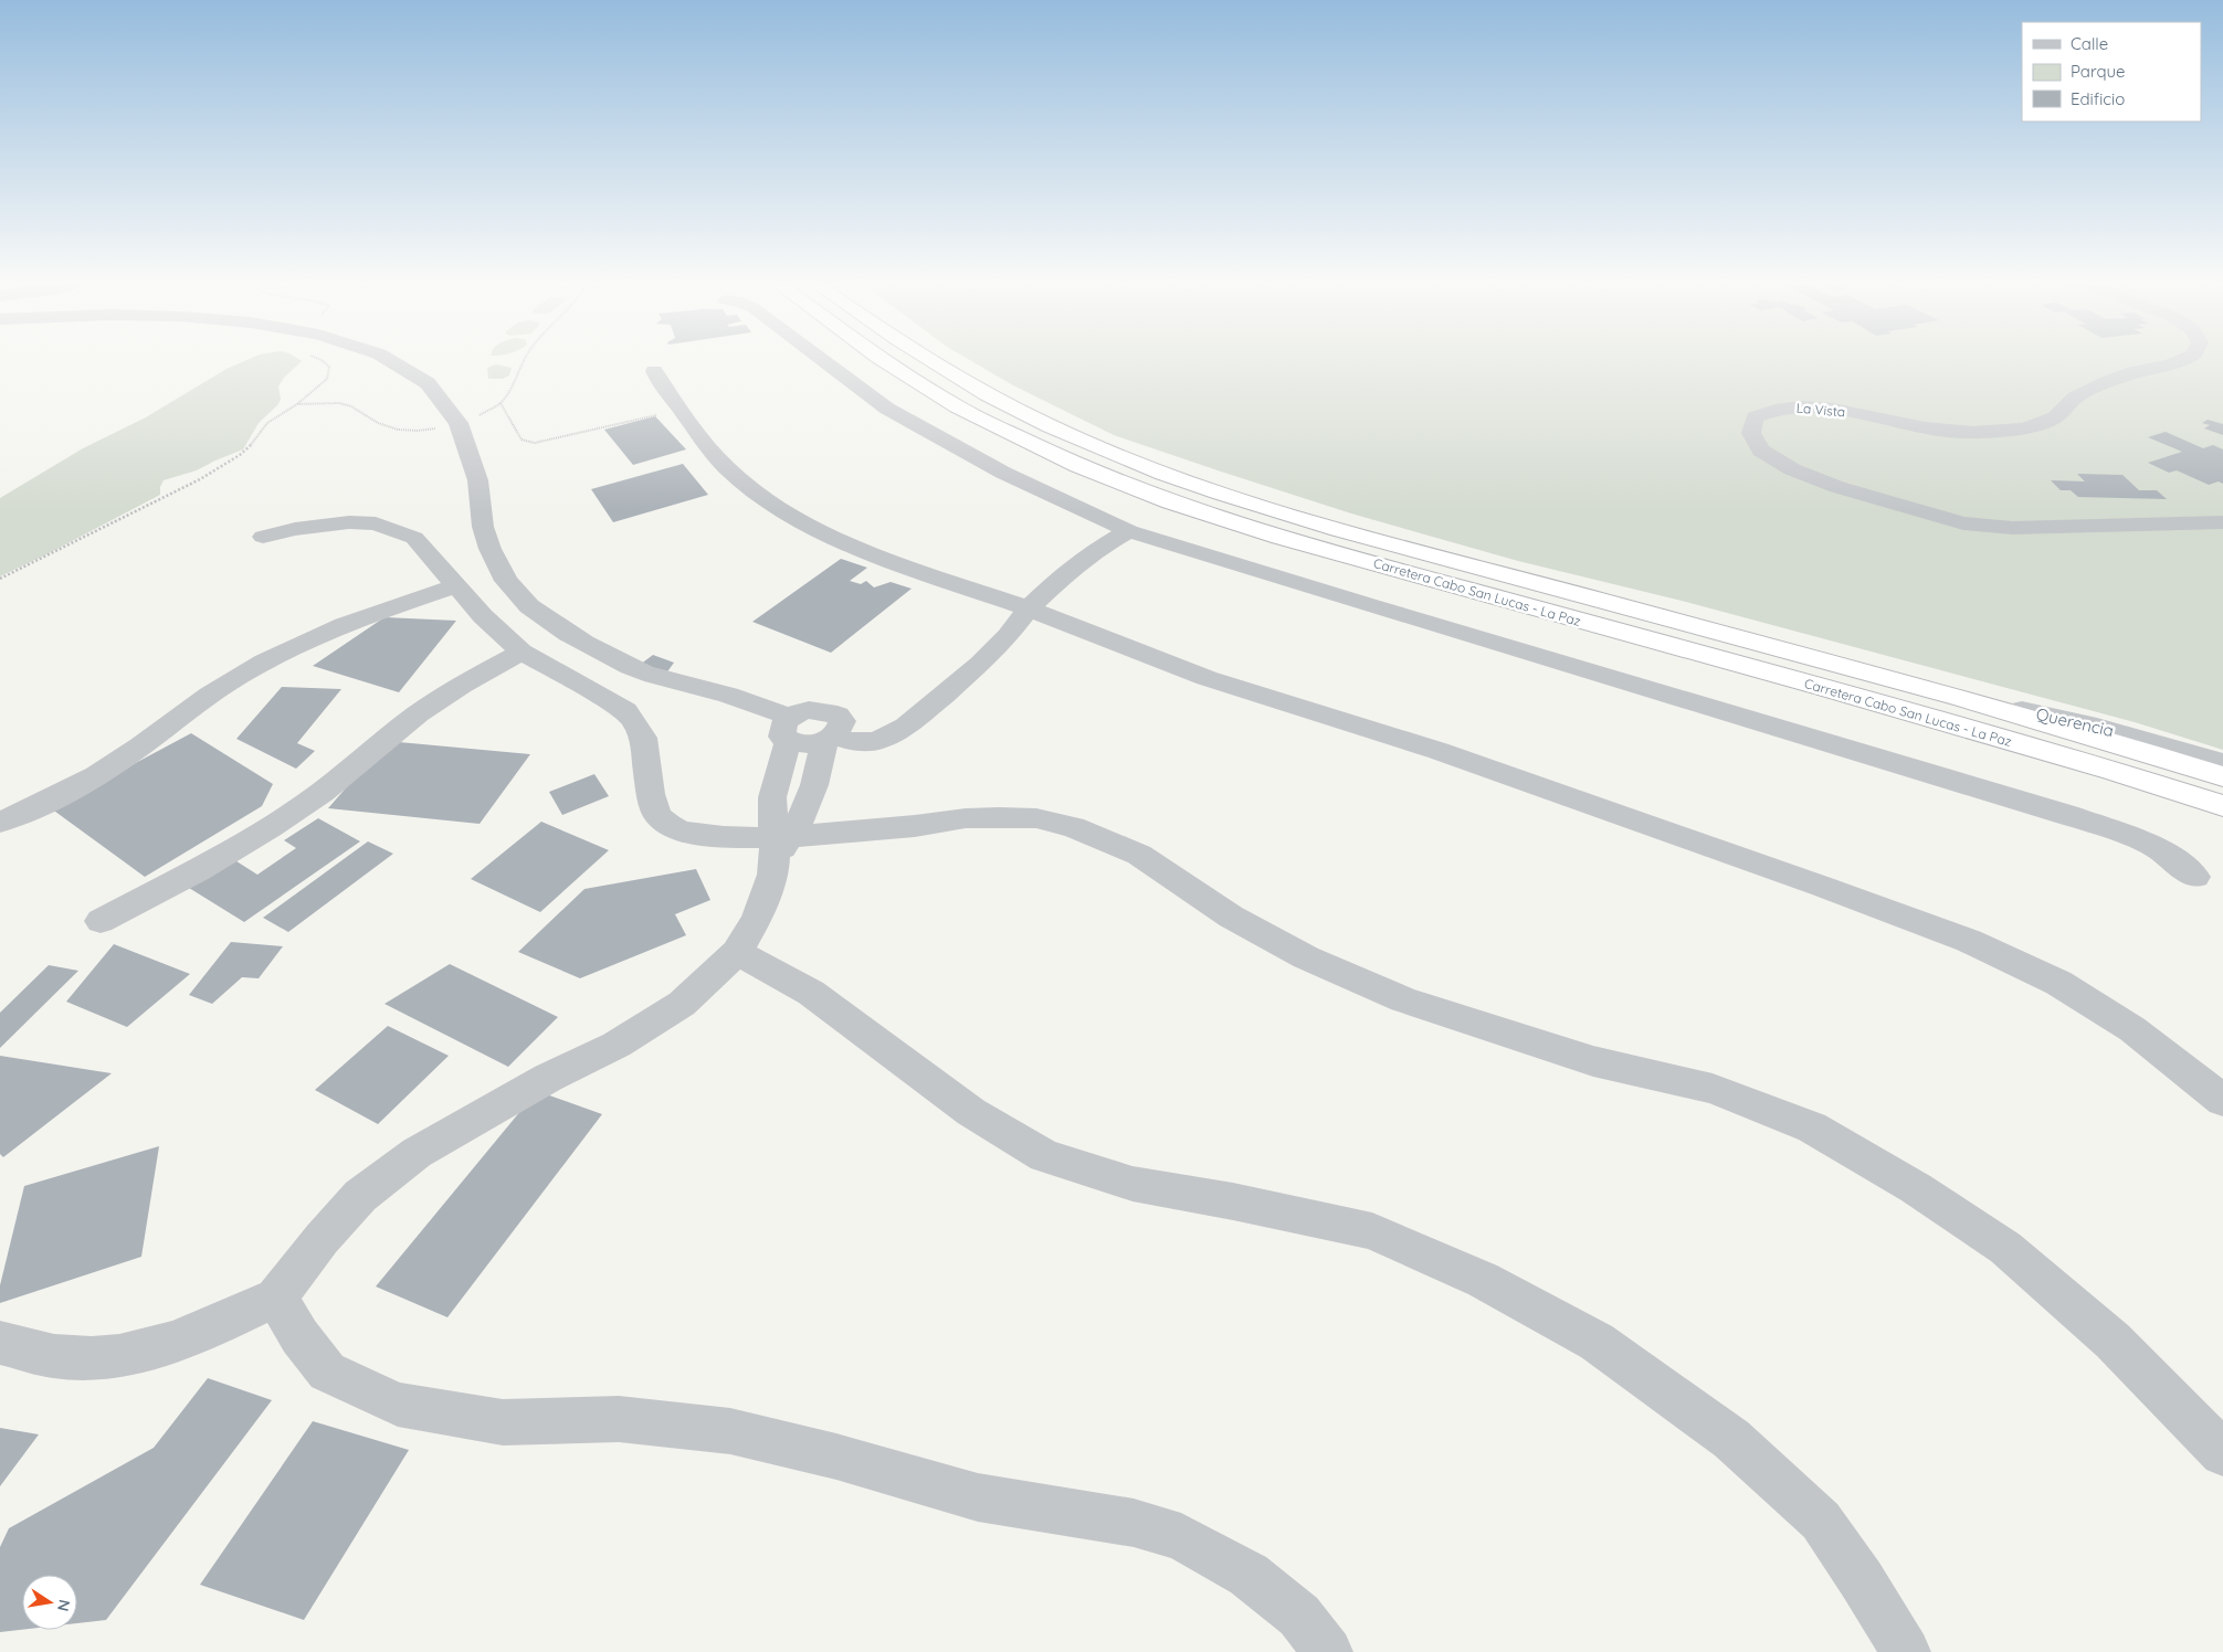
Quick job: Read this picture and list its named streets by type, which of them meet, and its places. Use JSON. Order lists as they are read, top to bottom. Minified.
{"streets":{"highway":["Carretera Cabo San Lucas - La Paz"],"street":["La Vista","Querencia"]},"crossings":[["Carretera Cabo San Lucas - La Paz","Querencia"]],"legend":["Calle","Parque","Edificio"],"north":"right"}
